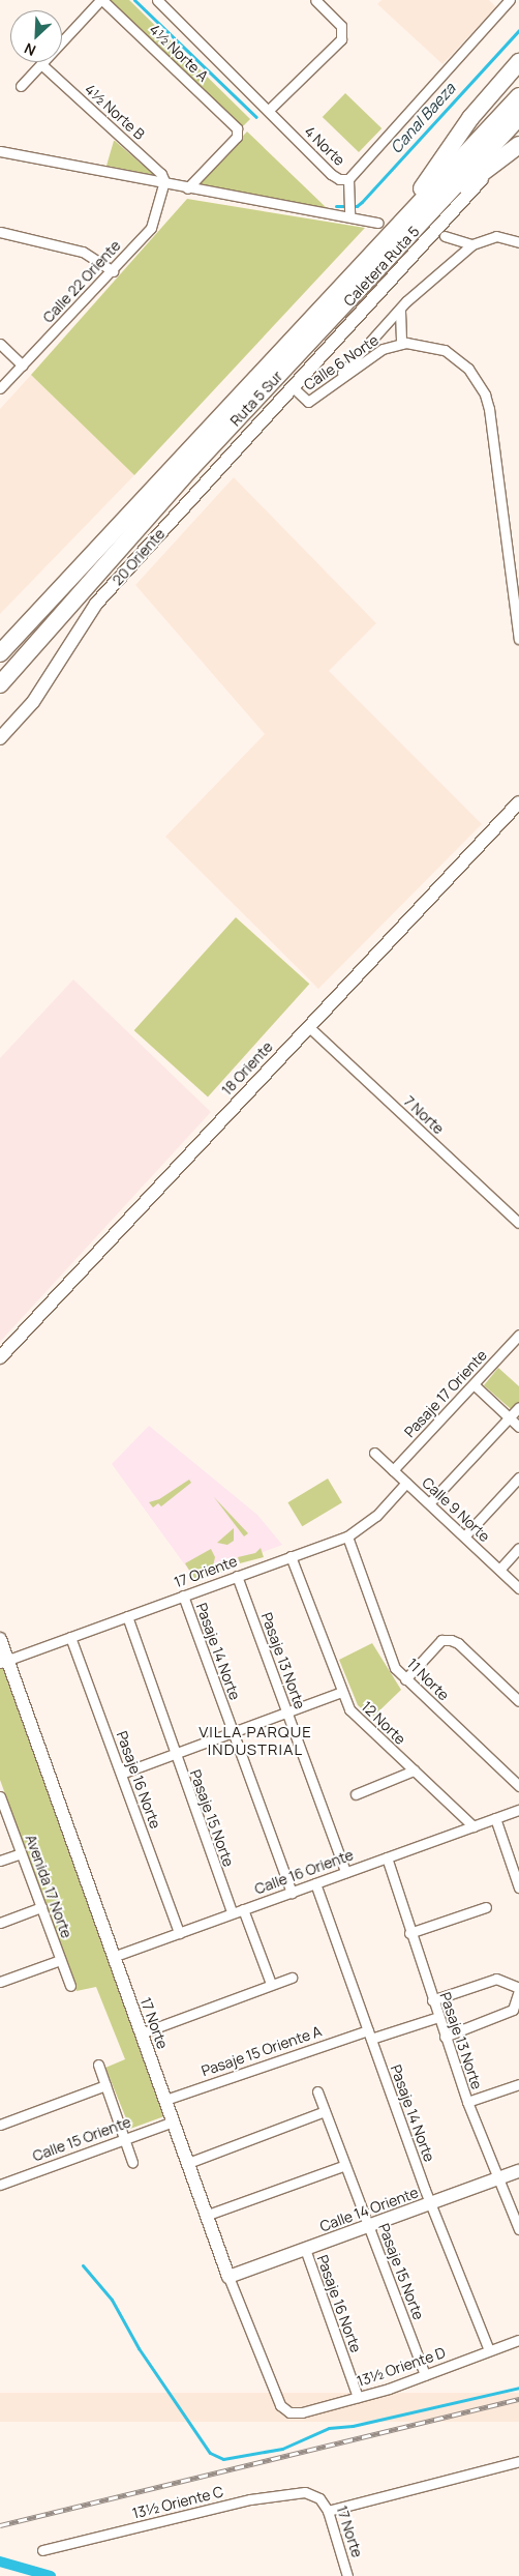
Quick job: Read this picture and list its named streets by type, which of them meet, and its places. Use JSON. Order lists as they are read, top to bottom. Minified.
{"streets":{"highway":["Ruta 5 Sur"],"street":["4½ Norte A","4½ Norte B","4 Norte","Caletera Ruta 5","Calle 22 Oriente","Calle 6 Norte","20 Oriente","18 Oriente","7 Norte","Pasaje 17 Oriente","Calle 9 Norte","17 Oriente","Pasaje 14 Norte","Pasaje 13 Norte","11 Norte","12 Norte","Pasaje 16 Norte","Pasaje 15 Norte","Calle 16 Oriente","Avenida 17 Norte","17 Norte","Pasaje 15 Oriente A","Calle 15 Oriente","Calle 14 Oriente","13½ Oriente D","13½ Oriente C"]},"crossings":[["4½ Norte B","Calle 22 Oriente"],["Caletera Ruta 5","Calle 6 Norte"],["Caletera Ruta 5","20 Oriente"],["Calle 6 Norte","20 Oriente"],["18 Oriente","7 Norte"],["Pasaje 17 Oriente","Calle 9 Norte"],["Calle 9 Norte","17 Oriente"],["17 Oriente","Pasaje 14 Norte"],["17 Oriente","Pasaje 13 Norte"],["17 Oriente","11 Norte"],["17 Oriente","12 Norte"],["17 Oriente","Pasaje 16 Norte"],["17 Oriente","Pasaje 15 Norte"],["17 Oriente","17 Norte"],["Pasaje 14 Norte","Calle 16 Oriente"],["Pasaje 14 Norte","Pasaje 15 Oriente A"],["Pasaje 14 Norte","Calle 14 Oriente"],["Pasaje 14 Norte","13½ Oriente D"],["Pasaje 13 Norte","Calle 16 Oriente"],["Pasaje 13 Norte","Pasaje 15 Oriente A"],["Pasaje 13 Norte","Calle 14 Oriente"],["12 Norte","Calle 16 Oriente"],["Pasaje 16 Norte","Calle 16 Oriente"],["Pasaje 16 Norte","Calle 14 Oriente"],["Pasaje 16 Norte","13½ Oriente D"],["Pasaje 15 Norte","Calle 16 Oriente"],["Pasaje 15 Norte","Calle 14 Oriente"],["Pasaje 15 Norte","13½ Oriente D"],["Calle 16 Oriente","17 Norte"],["17 Norte","Pasaje 15 Oriente A"],["17 Norte","Calle 15 Oriente"],["17 Norte","Calle 14 Oriente"],["17 Norte","13½ Oriente D"],["17 Norte","13½ Oriente C"]],"districts":["VILLA PARQUE INDUSTRIAL"],"water":["Canal Baeza"],"north":"bottom left"}
